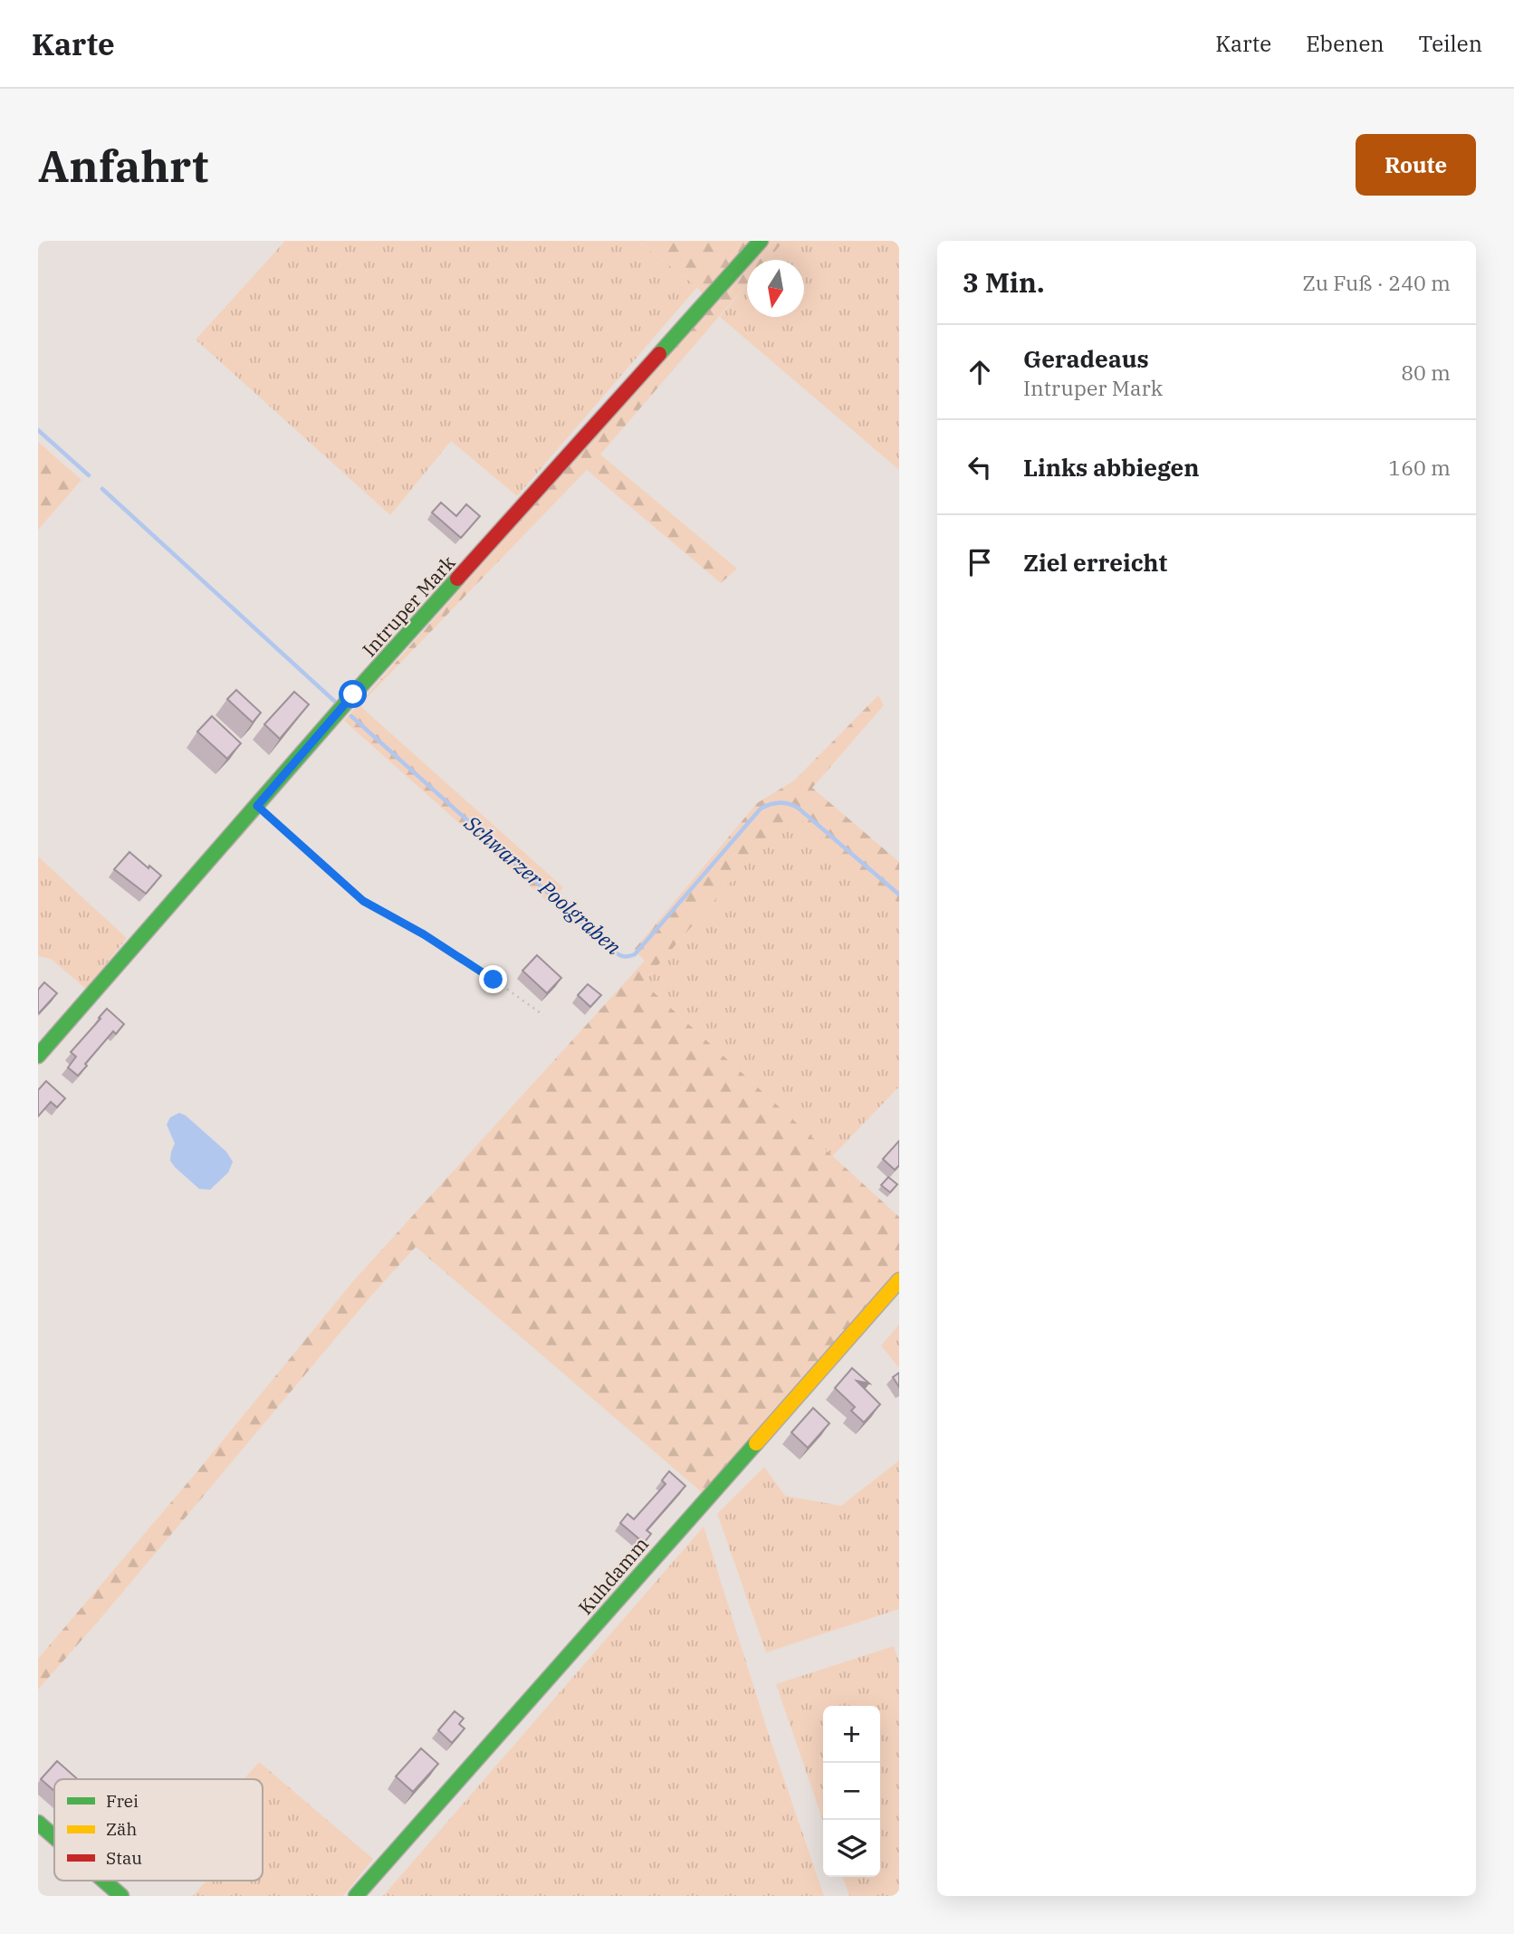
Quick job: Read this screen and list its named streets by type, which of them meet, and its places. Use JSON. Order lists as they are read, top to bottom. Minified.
{"streets":{"street":["Intruper Mark","Kuhdamm"]},"water":["Schwarzer Poolgraben"],"legend":["Frei","Zäh","Stau"],"north":"bottom","page":{"header":"Karte","nav":["Karte","Ebenen","Teilen"],"buttons":"Route","title":"Anfahrt","heading":["3 Min.","Zu Fuß · 240 m"],"list":[["Geradeaus","Intruper Mark","80 m"],["Links abbiegen","160 m"],"Ziel erreicht"],"map_buttons":["+","−"]}}
